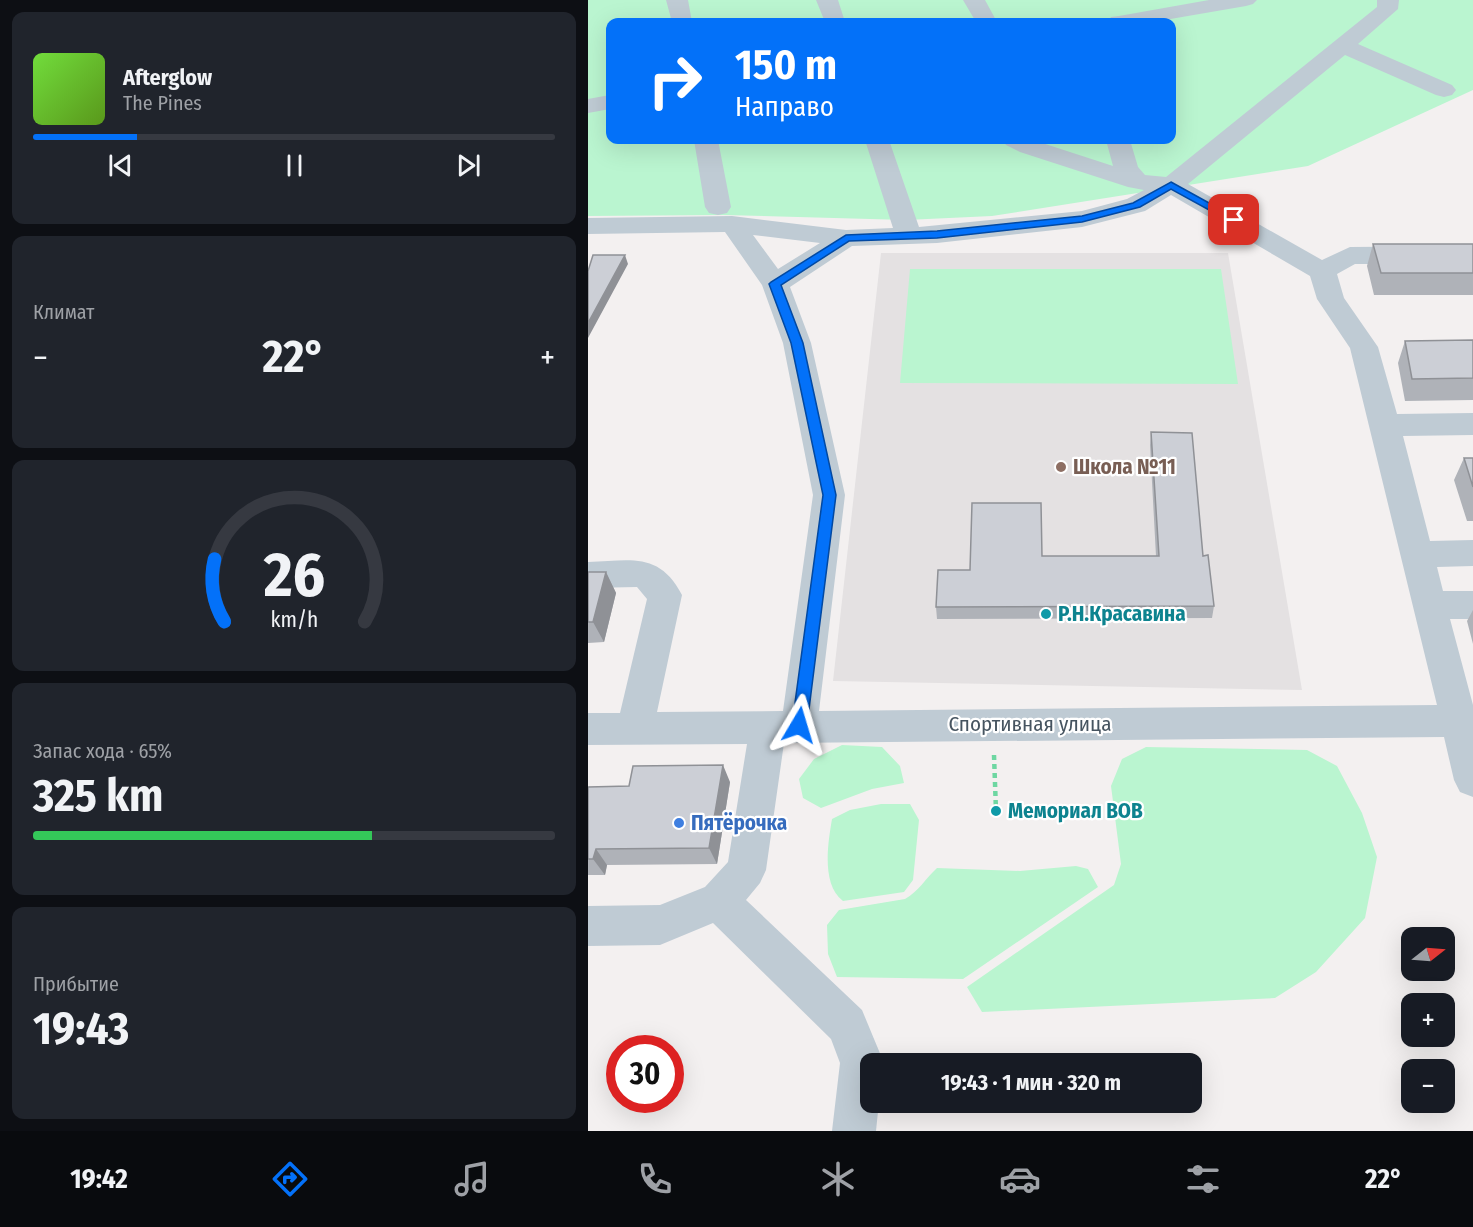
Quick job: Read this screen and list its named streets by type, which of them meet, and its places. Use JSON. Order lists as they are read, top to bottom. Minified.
{"streets":{"street":["Спортивная улица"]},"places":["Школа №11","Р.Н.Красавина","Мемориал ВОВ","Пятёрочка"],"north":"right","page":{"turn":["150 m","Направо"],"song":["Afterglow","The Pines"],"tile":["Климат",["Запас хода · 65%","325 km"],["Прибытие","19:43"]],"heat":["−","22°","+"],"map_buttons":["+","−"],"limit":"30","trip":"19:43 · 1 мин · 320 m","tabs":["19:42","22°"],"gauge":["26","km/h"]}}
